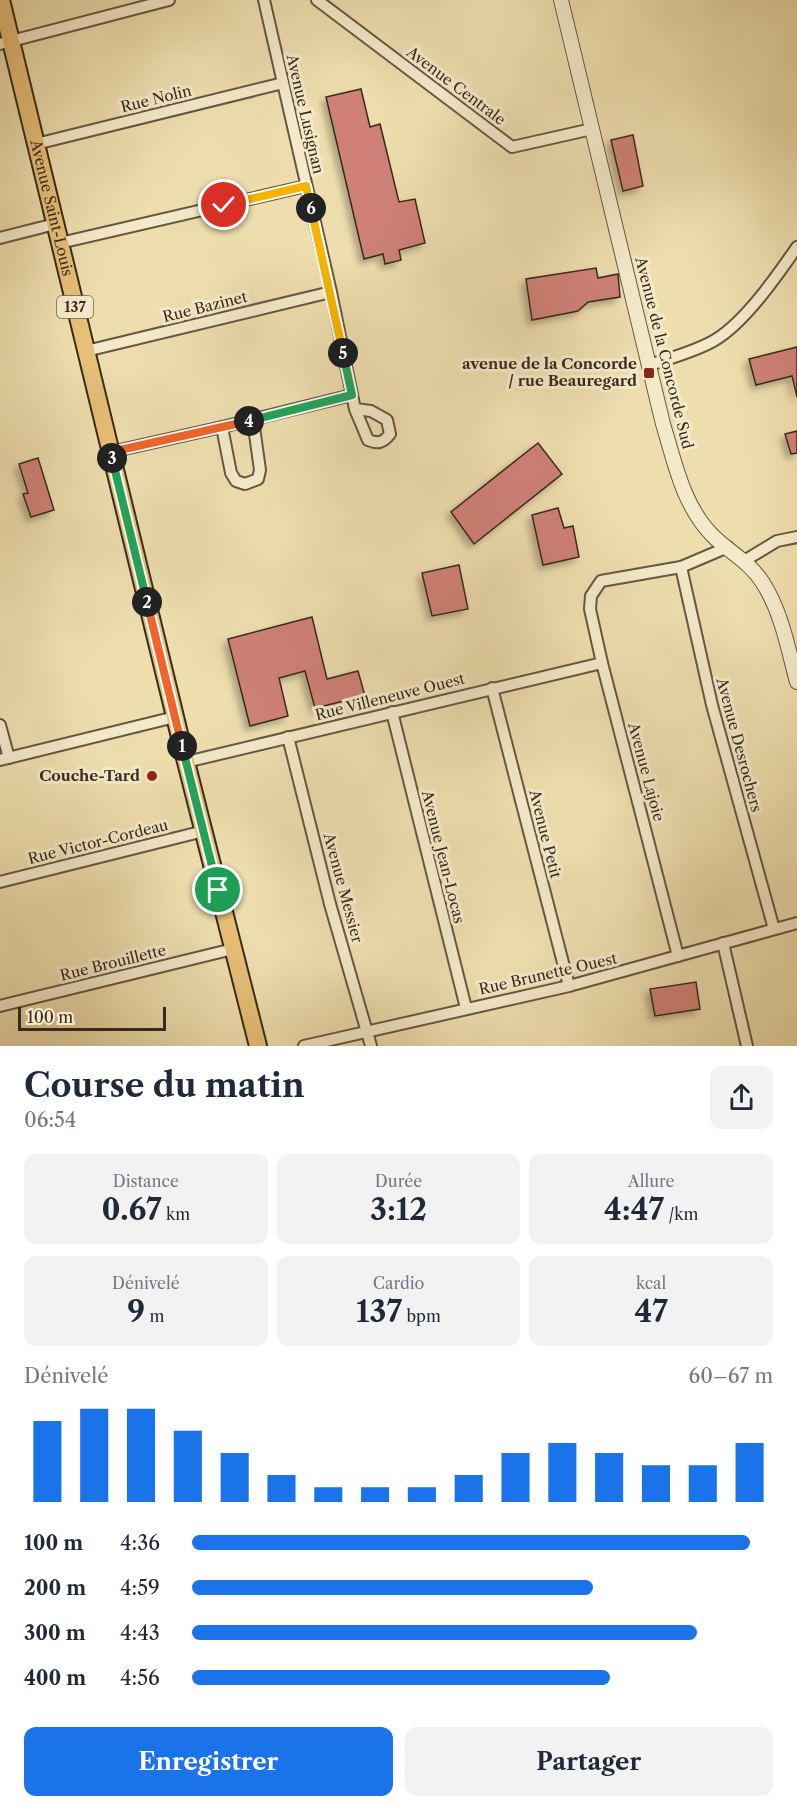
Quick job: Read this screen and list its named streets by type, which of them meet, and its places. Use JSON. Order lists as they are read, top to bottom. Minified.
{"streets":{"main road":["Avenue Saint-Louis","137"],"street":["Avenue Centrale","Rue Nolin","Avenue Lusignan","Rue Bazinet","Avenue de la Concorde Sud","Rue Villeneuve Ouest","Avenue Desrochers","Avenue Lajoie","Avenue Petit","Rue Victor-Cordeau","Avenue Jean-Locas","Avenue Messier","Rue Brouillette","Rue Brunette Ouest"]},"crossings":[["Avenue Centrale","Avenue de la Concorde Sud"],["Rue Nolin","Avenue Lusignan"],["Rue Nolin","Avenue Saint-Louis"],["Avenue Lusignan","Rue Bazinet"],["Avenue Saint-Louis","Rue Bazinet"],["Avenue Saint-Louis","Rue Villeneuve Ouest"],["Avenue Saint-Louis","Rue Victor-Cordeau"],["Avenue Saint-Louis","Rue Brouillette"],["Rue Villeneuve Ouest","Avenue Lajoie"],["Rue Villeneuve Ouest","Avenue Petit"],["Rue Villeneuve Ouest","Avenue Jean-Locas"],["Rue Villeneuve Ouest","Avenue Messier"],["Avenue Desrochers","Avenue Lajoie"],["Avenue Desrochers","Rue Brunette Ouest"],["Avenue Lajoie","Rue Brunette Ouest"],["Avenue Petit","Rue Brunette Ouest"],["Avenue Jean-Locas","Rue Brunette Ouest"],["Avenue Messier","Rue Brunette Ouest"]],"places":{"transit":["avenue de la Concorde / rue Beauregard"],"other":["Couche-Tard"]},"scale_bar":"100 m","page":{"pins":["6","5","4","3","2","1"],"scale":"100 m","heading":["Course du matin","06:54"],"stats":[["Distance","0.67 km"],["Durée","3:12"],["Allure","4:47 /km"],["Dénivelé","9 m"],["Cardio","137 bpm"],["kcal","47"]],"chart":["Dénivelé","60–67 m"],"list":[{"name":"100 m","note":"4:36"},{"name":"200 m","note":"4:59"},{"name":"300 m","note":"4:43"},{"name":"400 m","note":"4:56"}],"buttons":["Enregistrer","Partager"]}}
